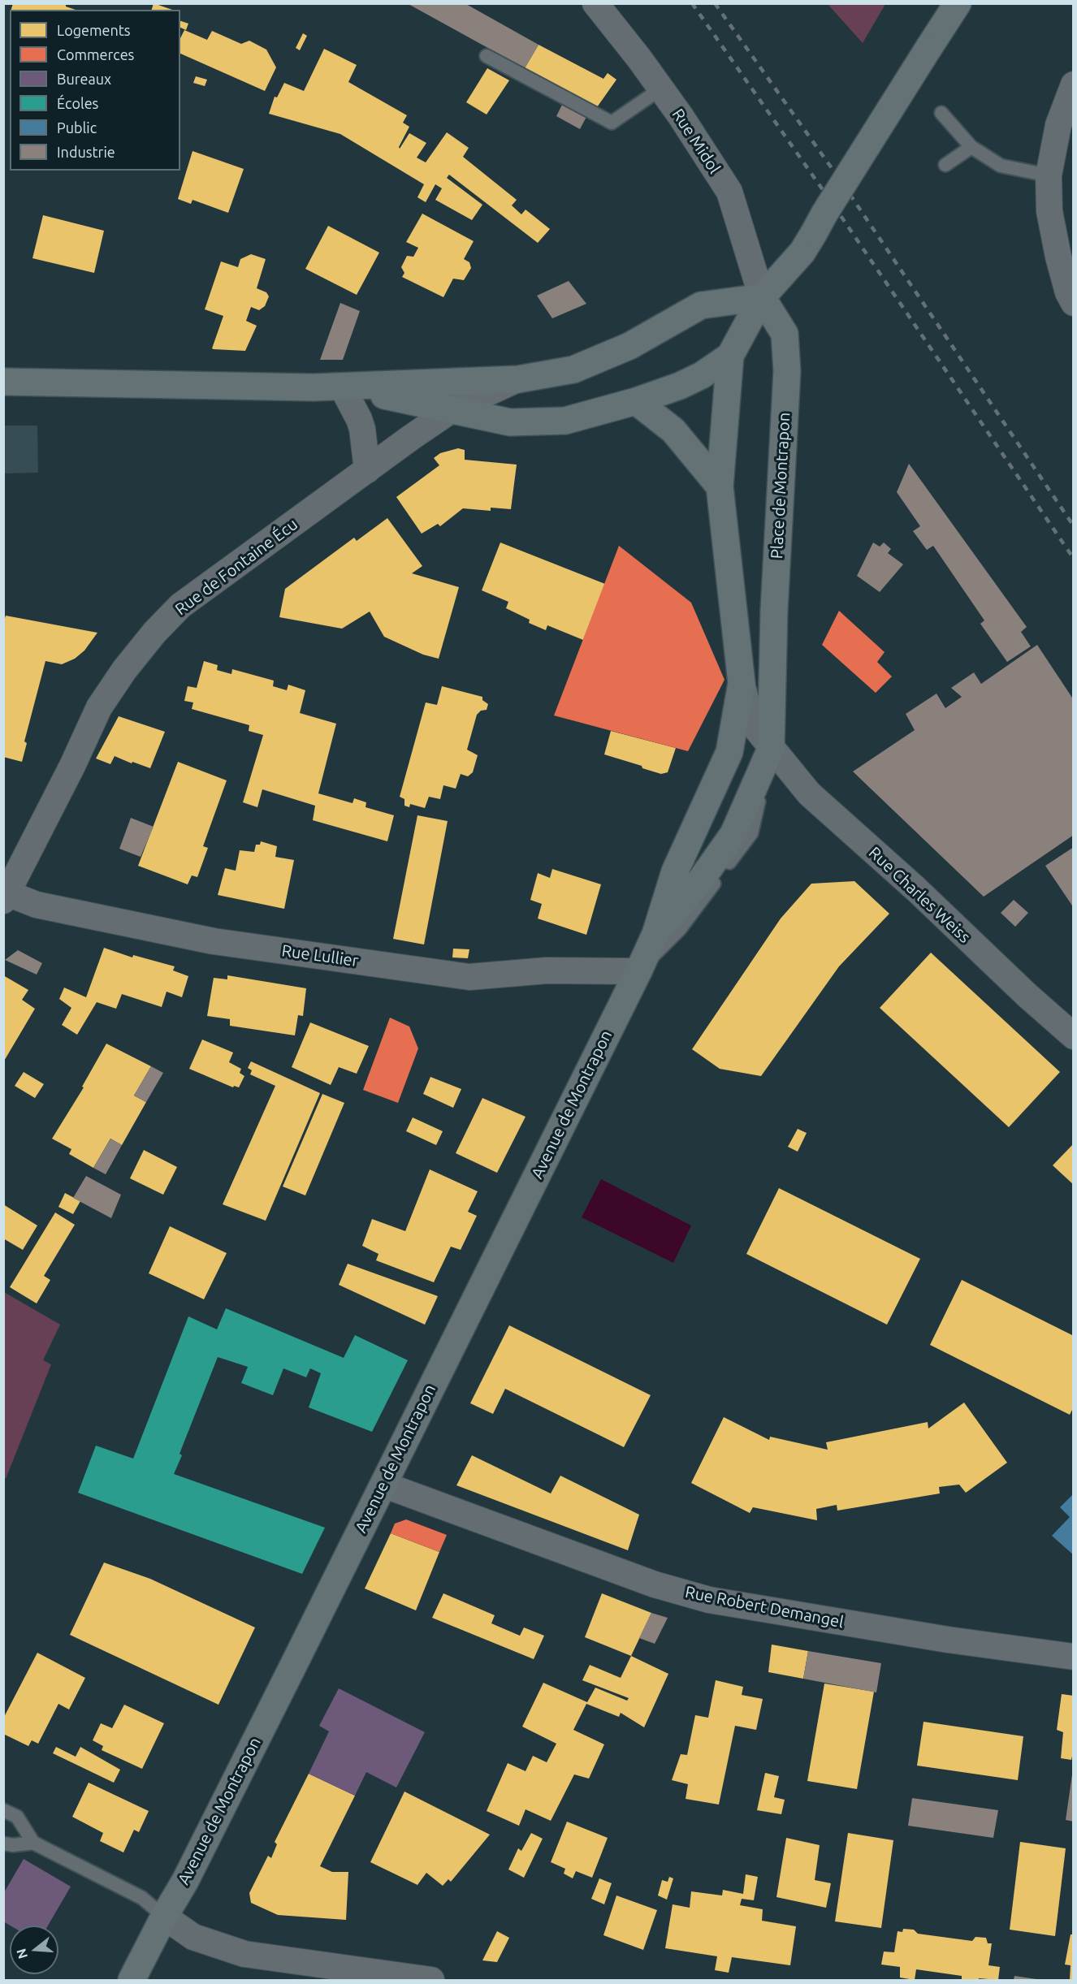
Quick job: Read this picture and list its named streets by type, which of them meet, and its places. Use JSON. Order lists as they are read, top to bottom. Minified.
{"streets":{"street":["Rue Midol","Place de Montrapon","Rue de Fontaine Écu","Rue Charles Weiss","Rue Lullier","Avenue de Montrapon","Rue Robert Demangel"]},"crossings":[["Rue Midol","Place de Montrapon"],["Place de Montrapon","Rue Charles Weiss"],["Place de Montrapon","Avenue de Montrapon"],["Rue de Fontaine Écu","Rue Lullier"],["Rue Charles Weiss","Avenue de Montrapon"],["Rue Lullier","Avenue de Montrapon"],["Avenue de Montrapon","Rue Robert Demangel"]],"legend":["Logements","Commerces","Bureaux","Écoles","Public","Industrie"],"north":"left"}
